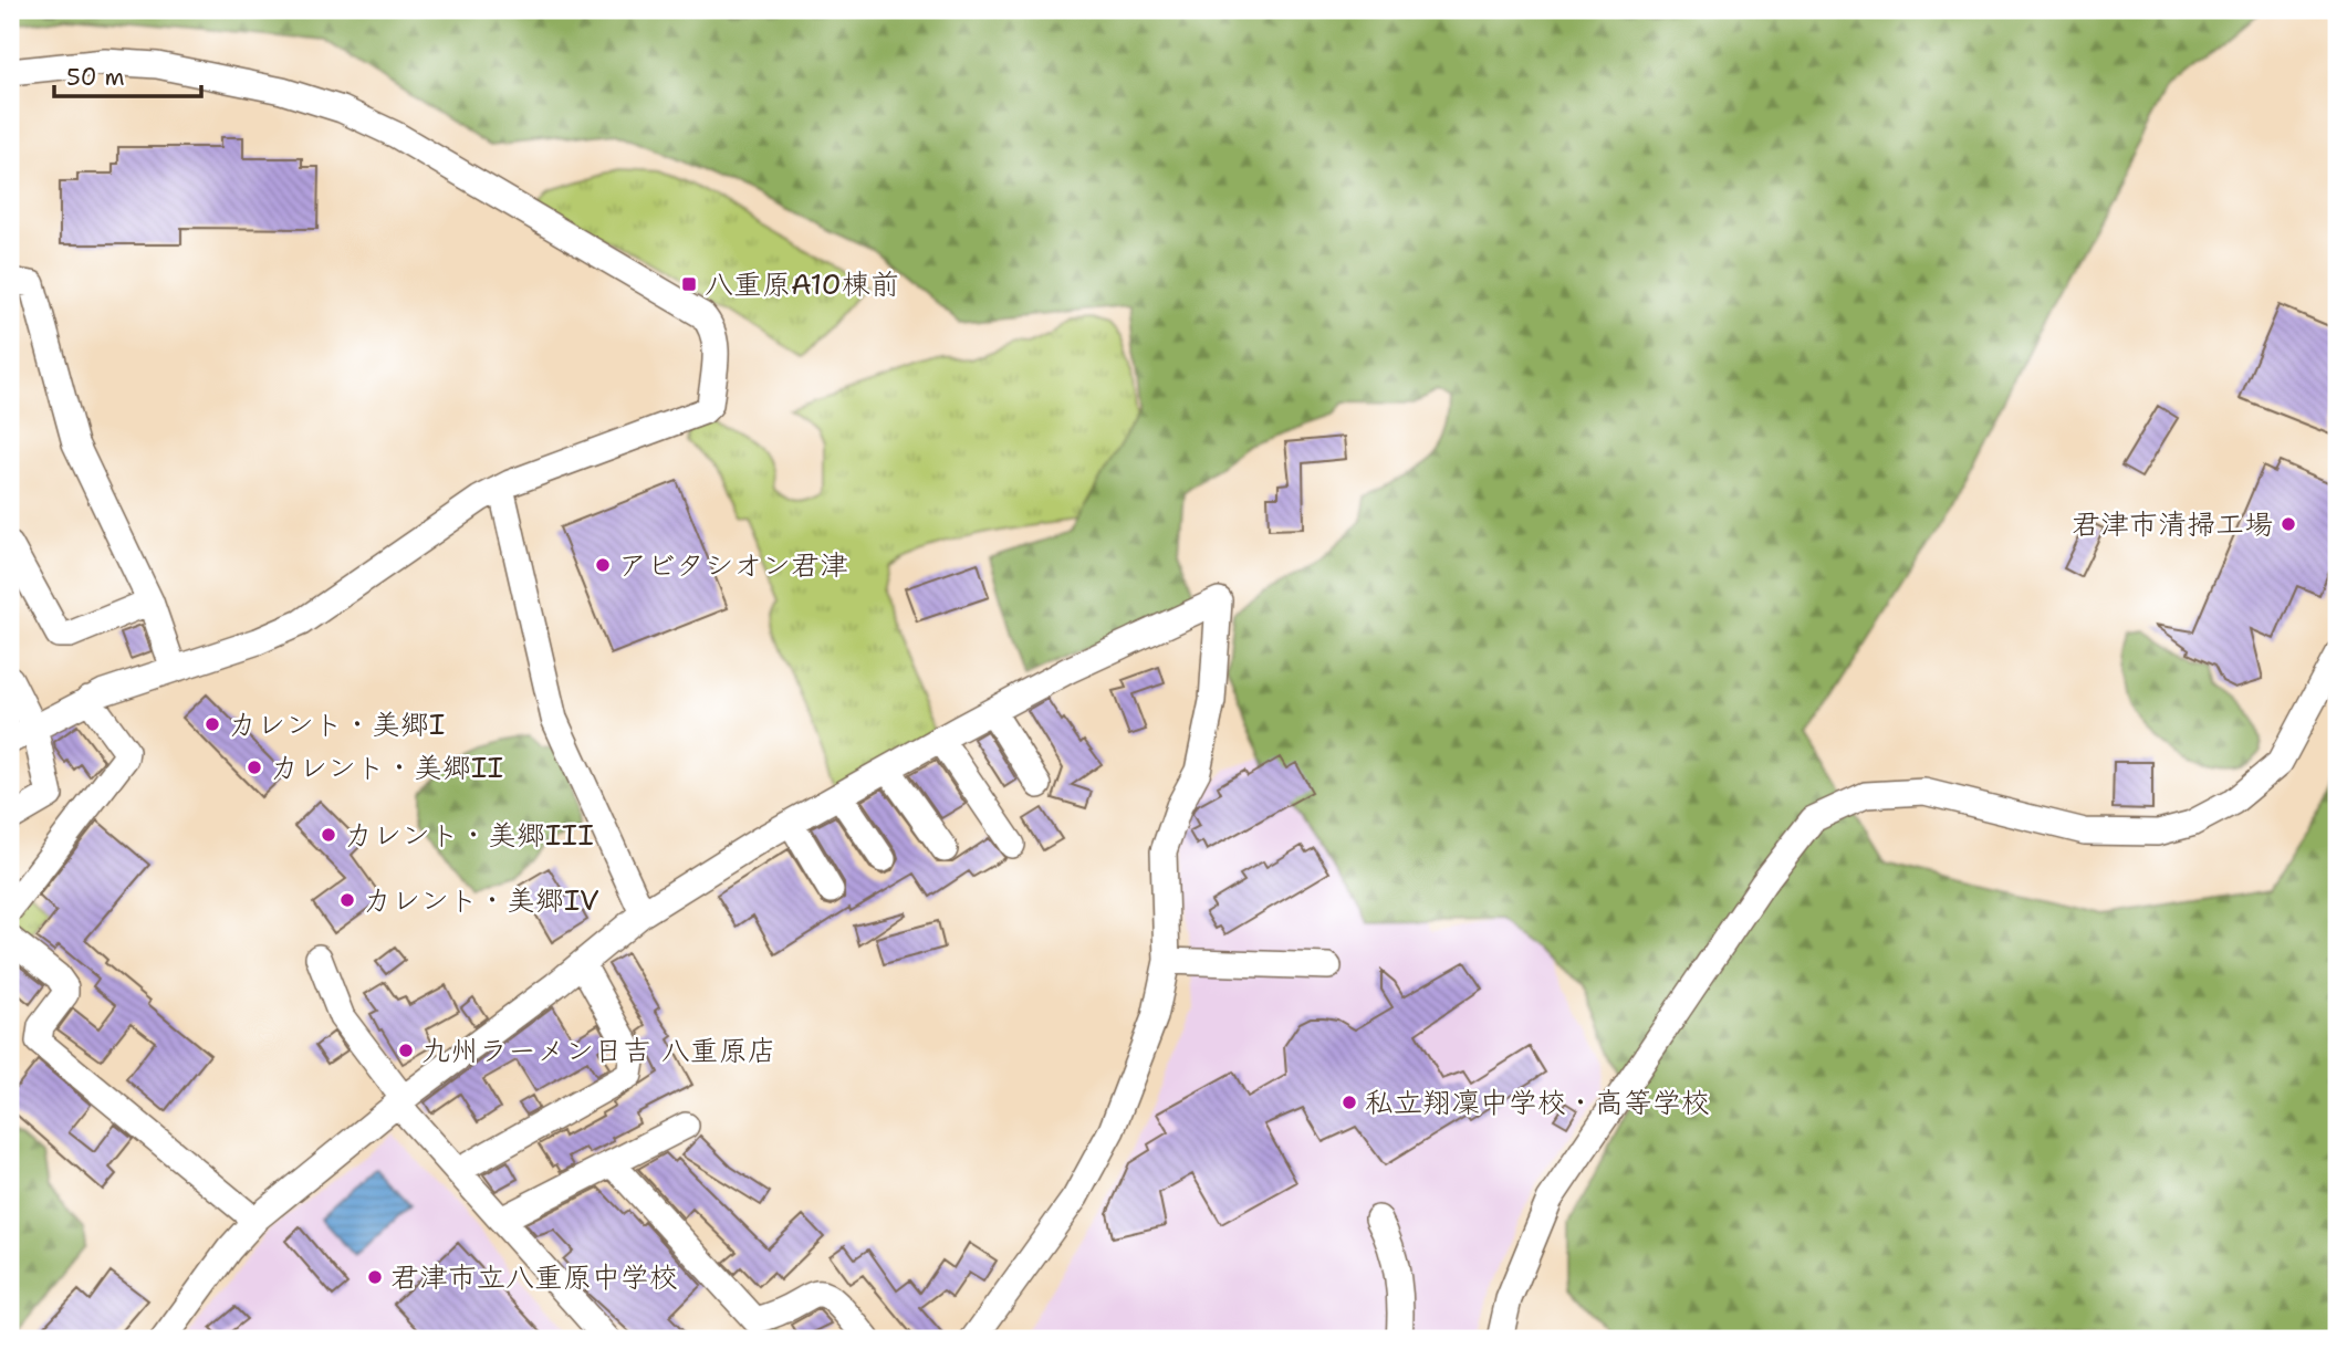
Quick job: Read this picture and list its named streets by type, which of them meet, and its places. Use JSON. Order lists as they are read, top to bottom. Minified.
{"places":{"transit":["八重原A10棟前"],"other":["君津市清掃工場","アビタシオン君津","カレント・美郷I","カレント・美郷II","カレント・美郷III","カレント・美郷IV","九州ラーメン日吉 八重原店","私立翔凜中学校・高等学校","君津市立八重原中学校"]},"scale_bar":"50 m"}
